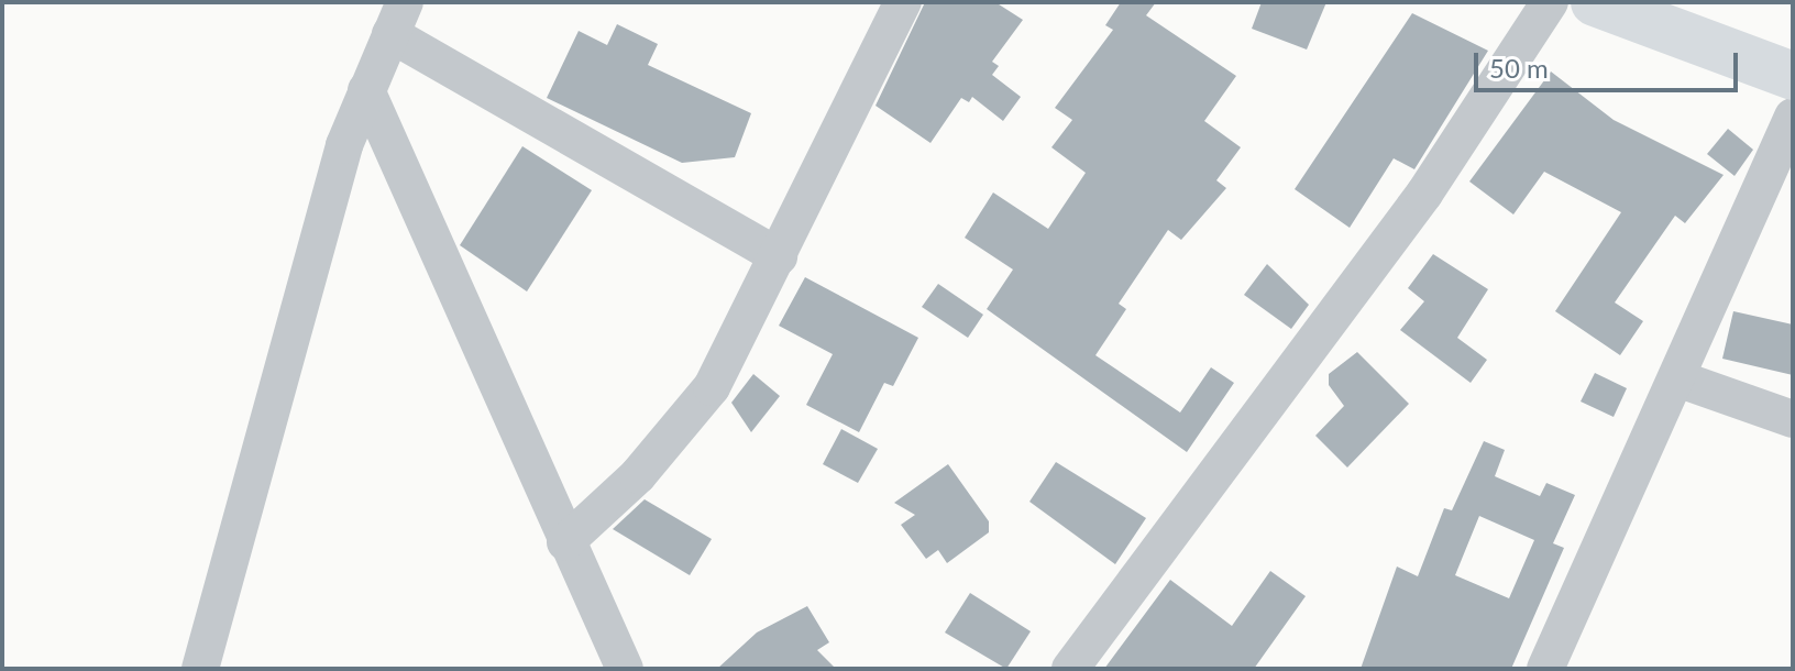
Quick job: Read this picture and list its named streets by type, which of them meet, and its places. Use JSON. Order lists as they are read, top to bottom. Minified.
{"scale_bar":"50 m"}
